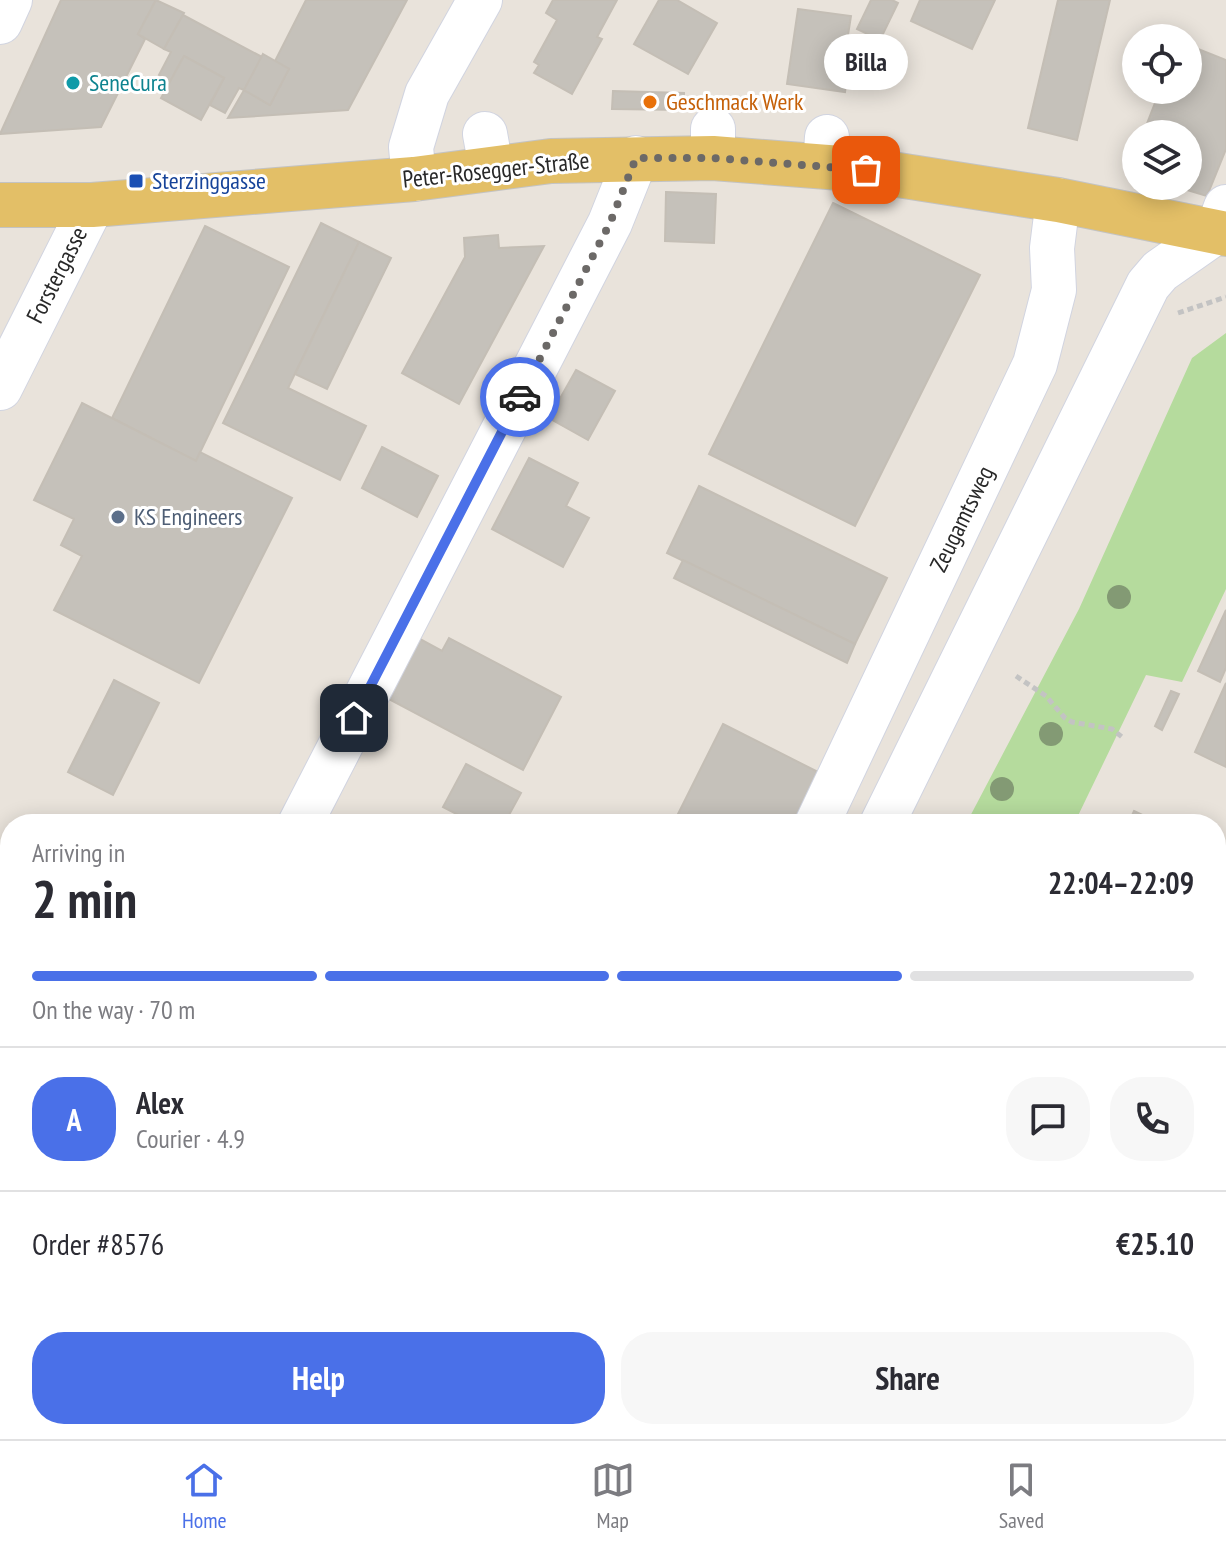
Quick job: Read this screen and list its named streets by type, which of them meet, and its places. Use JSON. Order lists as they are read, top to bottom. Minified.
{"streets":{"main road":["Peter-Rosegger-Straße"],"street":["Forstergasse","Zeugamtsweg"]},"crossings":[["Peter-Rosegger-Straße","Forstergasse"],["Peter-Rosegger-Straße","Zeugamtsweg"]],"places":{"other":["SeneCura","Geschmack Werk","Billa","KS Engineers"],"transit":["Sterzinggasse"]},"page":{"bubble":"Billa","heading":["2 min","Arriving in","22:04–22:09"],"panel":["Alex","Courier · 4.9","Order #8576","€25.10"],"bar":"On the way · 70 m","round":"A","buttons":["Help","Share"],"tabs":["Home","Map","Saved"]}}
